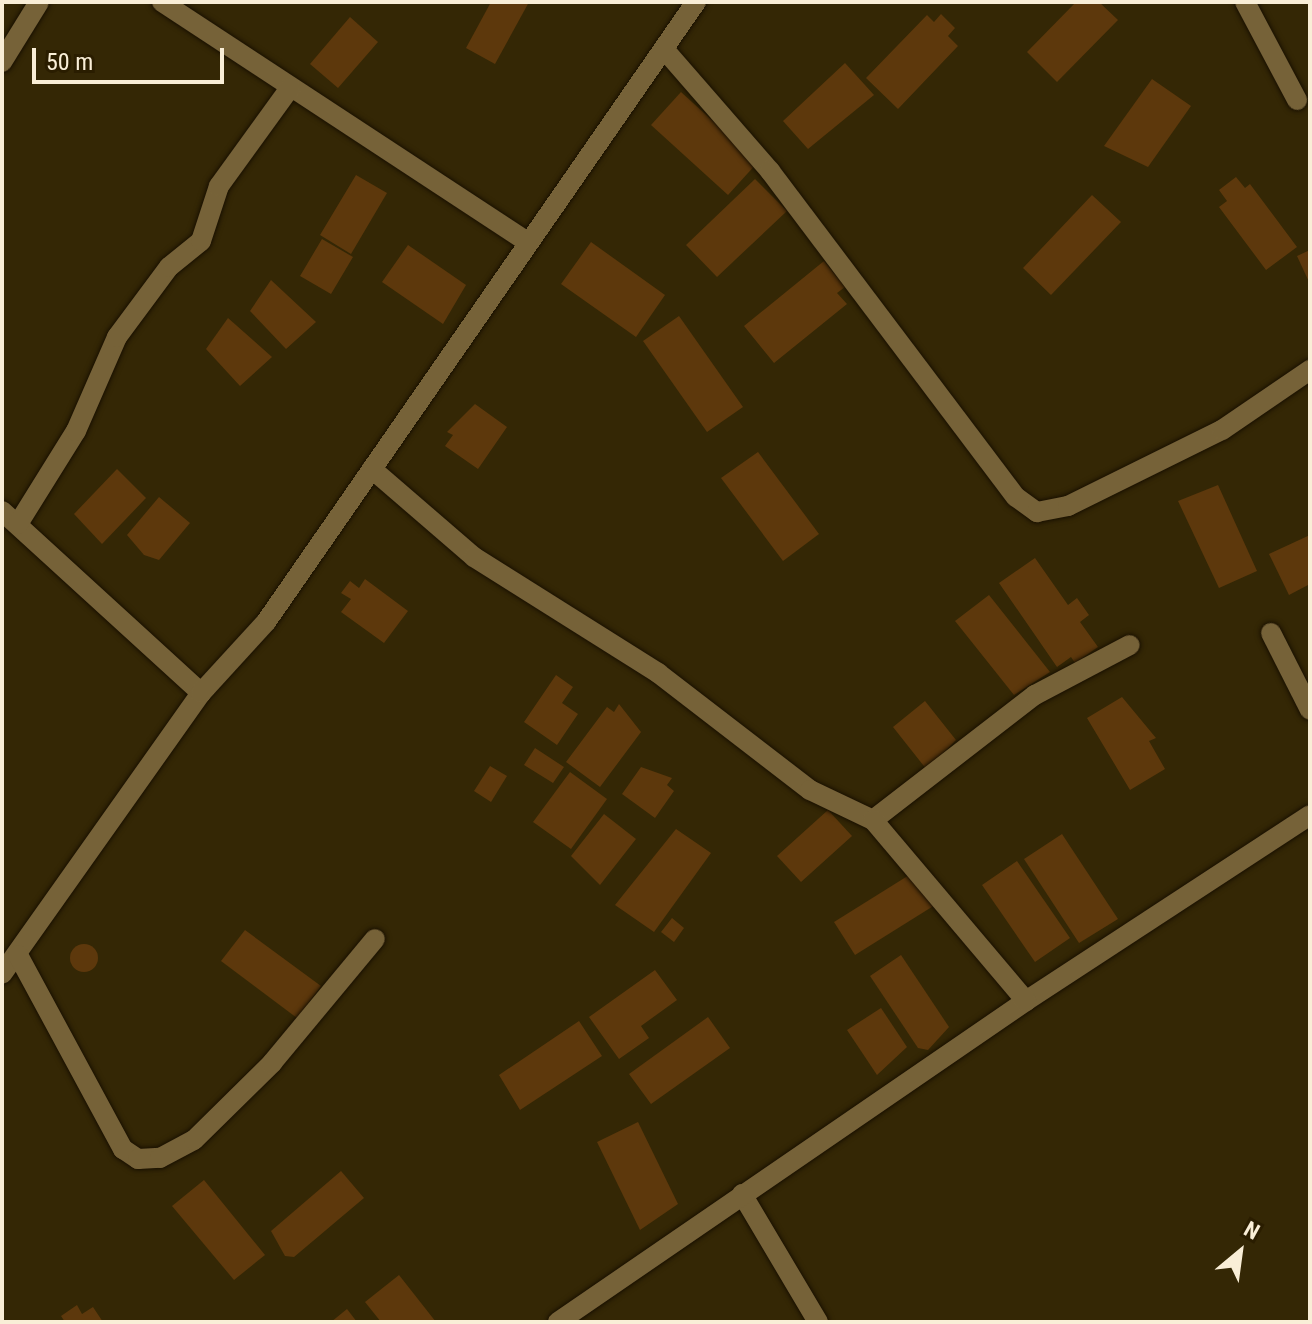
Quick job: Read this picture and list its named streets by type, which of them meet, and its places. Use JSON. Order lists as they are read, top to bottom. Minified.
{"scale_bar":"50 m","north":"top right"}
